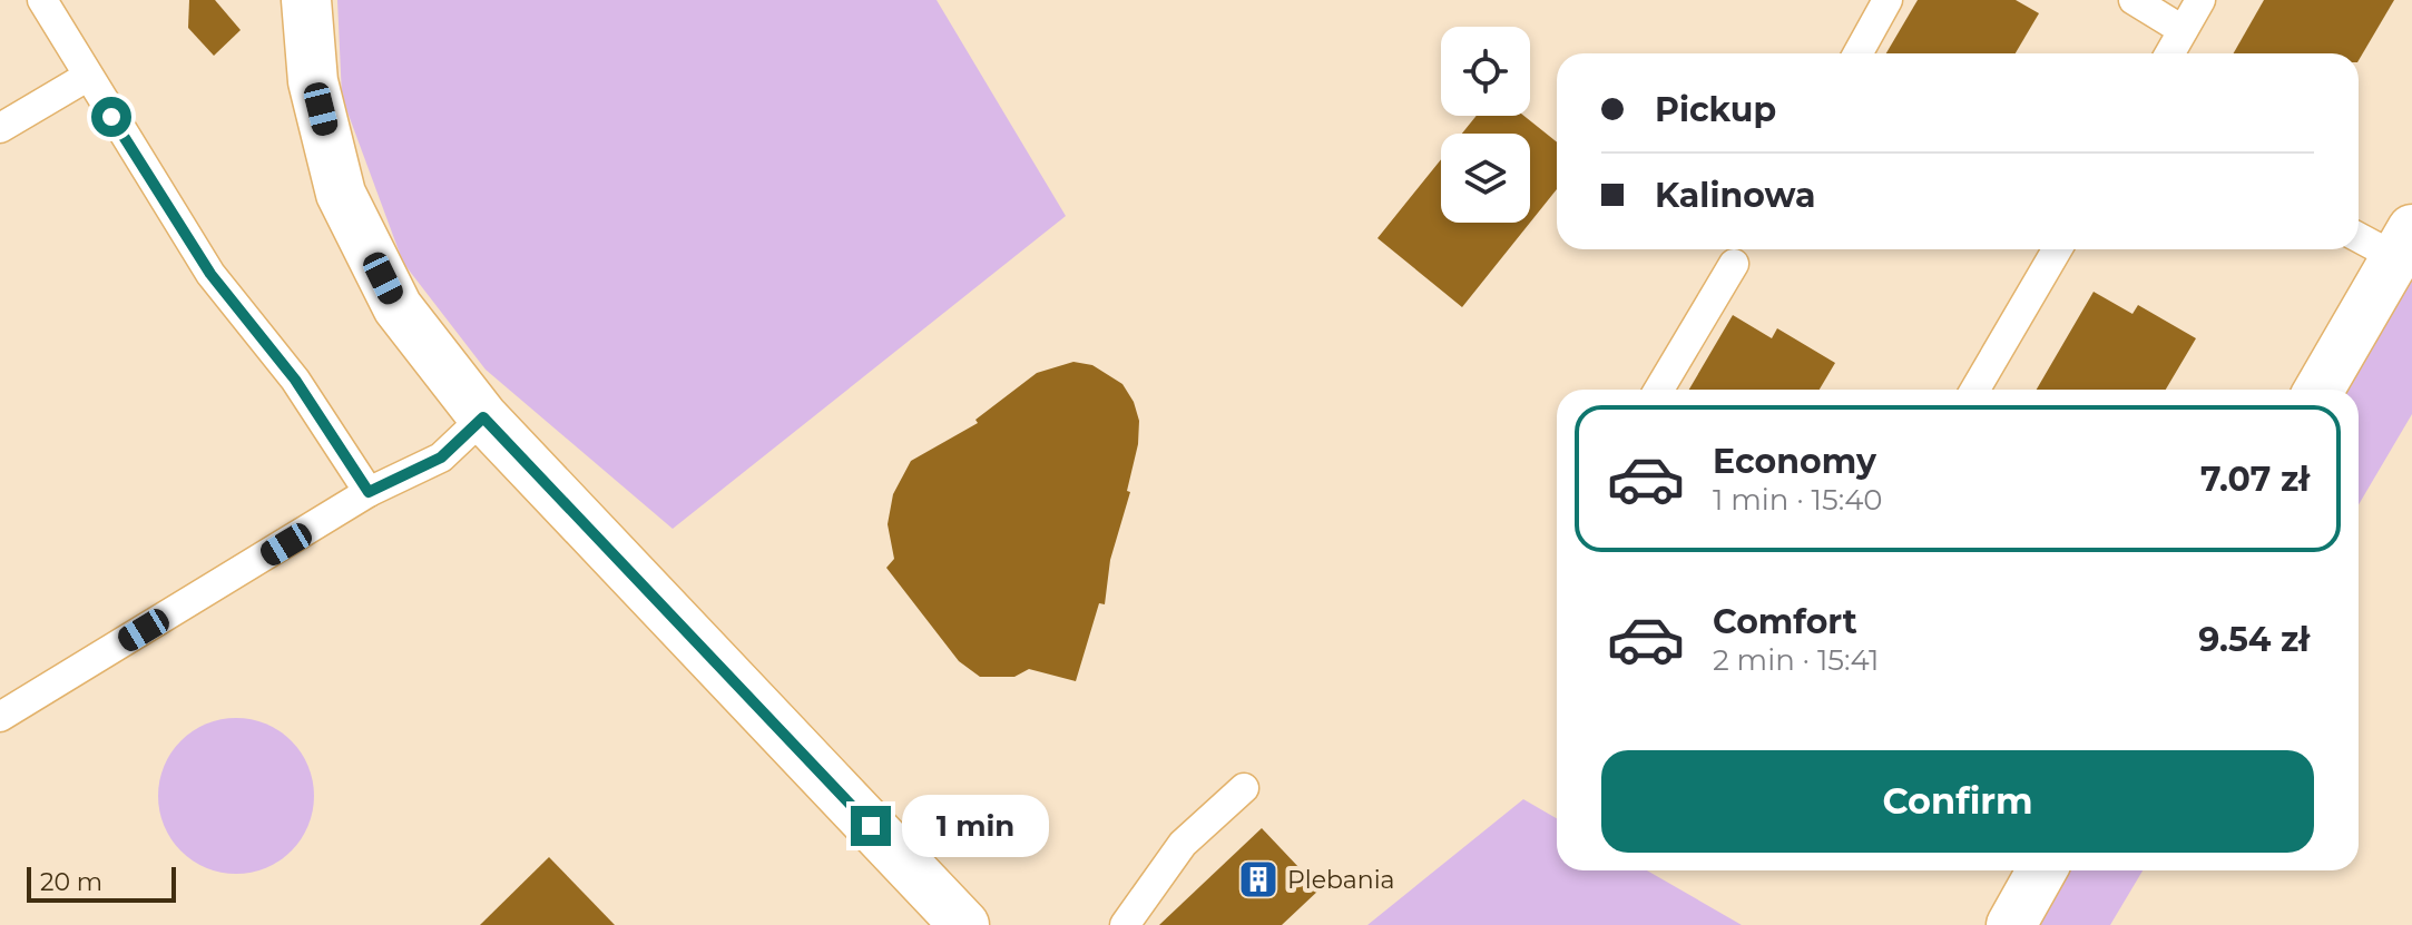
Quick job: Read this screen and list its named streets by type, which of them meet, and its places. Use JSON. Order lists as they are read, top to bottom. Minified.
{"places":{"building":["Plebania"]},"scale_bar":"20 m","page":{"banner":["Pickup","Kalinowa"],"list":[{"name":"Economy","note":"1 min · 15:40","value":"7.07 zł"},{"name":"Comfort","note":"2 min · 15:41","value":"9.54 zł"}],"buttons":"Confirm","bubble":"1 min","scale":"20 m"}}
